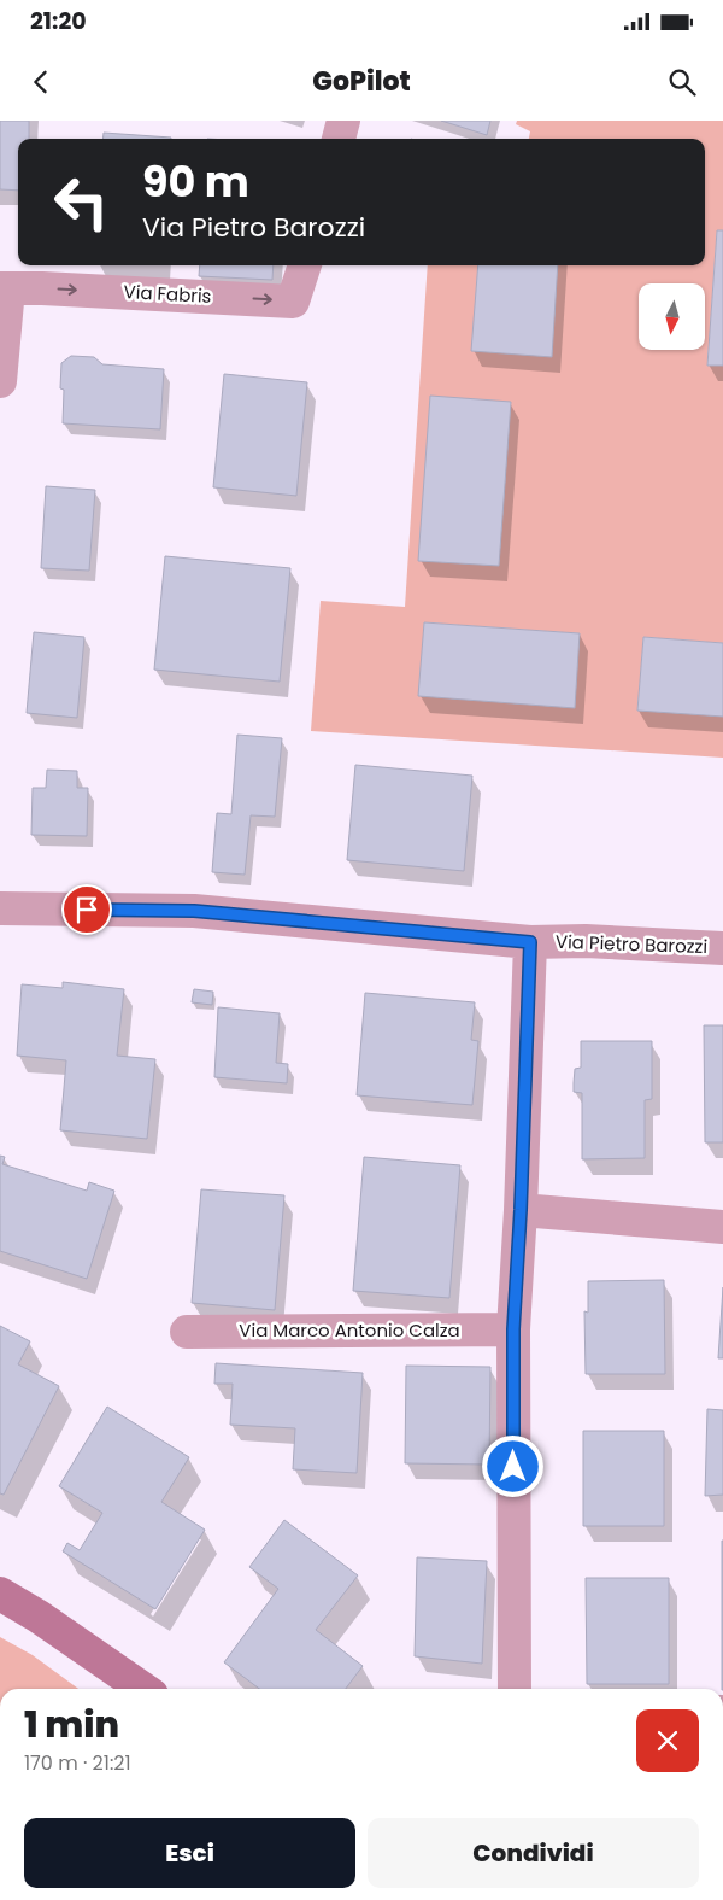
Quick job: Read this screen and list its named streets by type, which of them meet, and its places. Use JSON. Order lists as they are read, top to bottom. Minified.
{"streets":{"street":["Via Fabris","Via Pietro Barozzi","Via Marco Antonio Calza"]},"one_way":["Via Fabris"],"north":"bottom","page":{"status":"21:20","header":"GoPilot","turn":["90 m","Via Pietro Barozzi"],"heading":["1 min","170 m · 21:21"],"buttons":["Esci","Condividi"]}}
